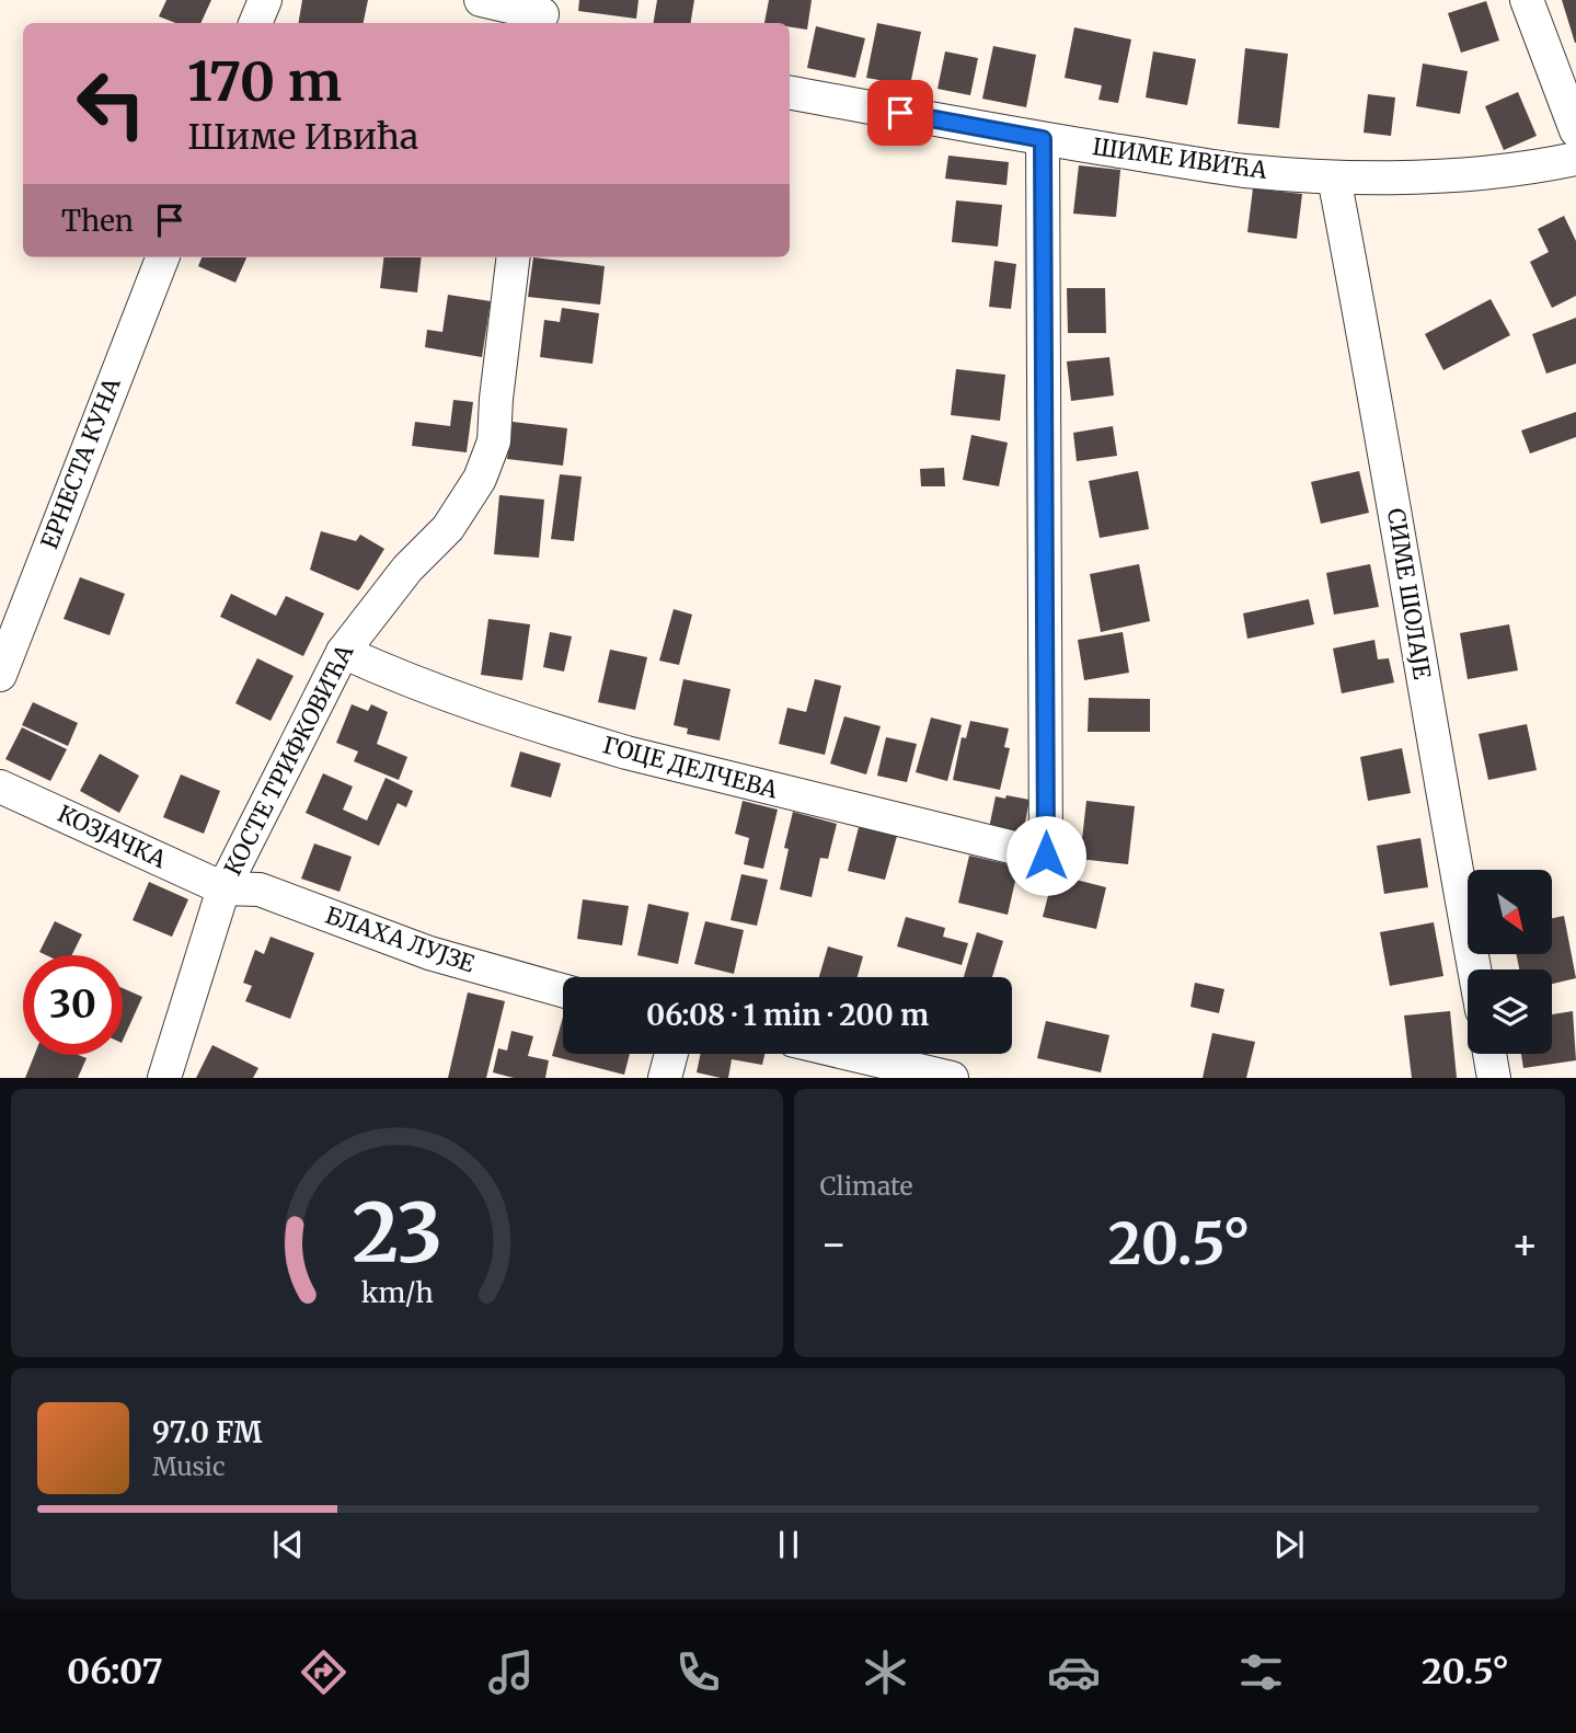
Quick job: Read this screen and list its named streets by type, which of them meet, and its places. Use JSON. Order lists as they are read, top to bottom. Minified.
{"streets":{"street":["ШИМЕ ИВИЋА","ЕРНЕСТА КУНА","СИМЕ ШОЛАЈЕ","КОСТЕ ТРИФКОВИЋА","ГОЦЕ ДЕЛЧЕВА","КОЗЈАЧКА","БЛАХА ЛУЈЗЕ"]},"crossings":[["ШИМЕ ИВИЋА","СИМЕ ШОЛАЈЕ"],["ШИМЕ ИВИЋА","ГОЦЕ ДЕЛЧЕВА"],["КОСТЕ ТРИФКОВИЋА","ГОЦЕ ДЕЛЧЕВА"],["КОСТЕ ТРИФКОВИЋА","КОЗЈАЧКА"],["КОСТЕ ТРИФКОВИЋА","БЛАХА ЛУЈЗЕ"],["КОЗЈАЧКА","БЛАХА ЛУЈЗЕ"]],"north":"bottom right","page":{"turn":["170 m","Шиме Ивића"],"then":"Then","limit":"30","trip":"06:08 · 1 min · 200 m","tile":"Climate","heat":["−","20.5°","+"],"song":["97.0 FM","Music"],"tabs":["06:07","20.5°"],"gauge":["23","km/h"]}}
